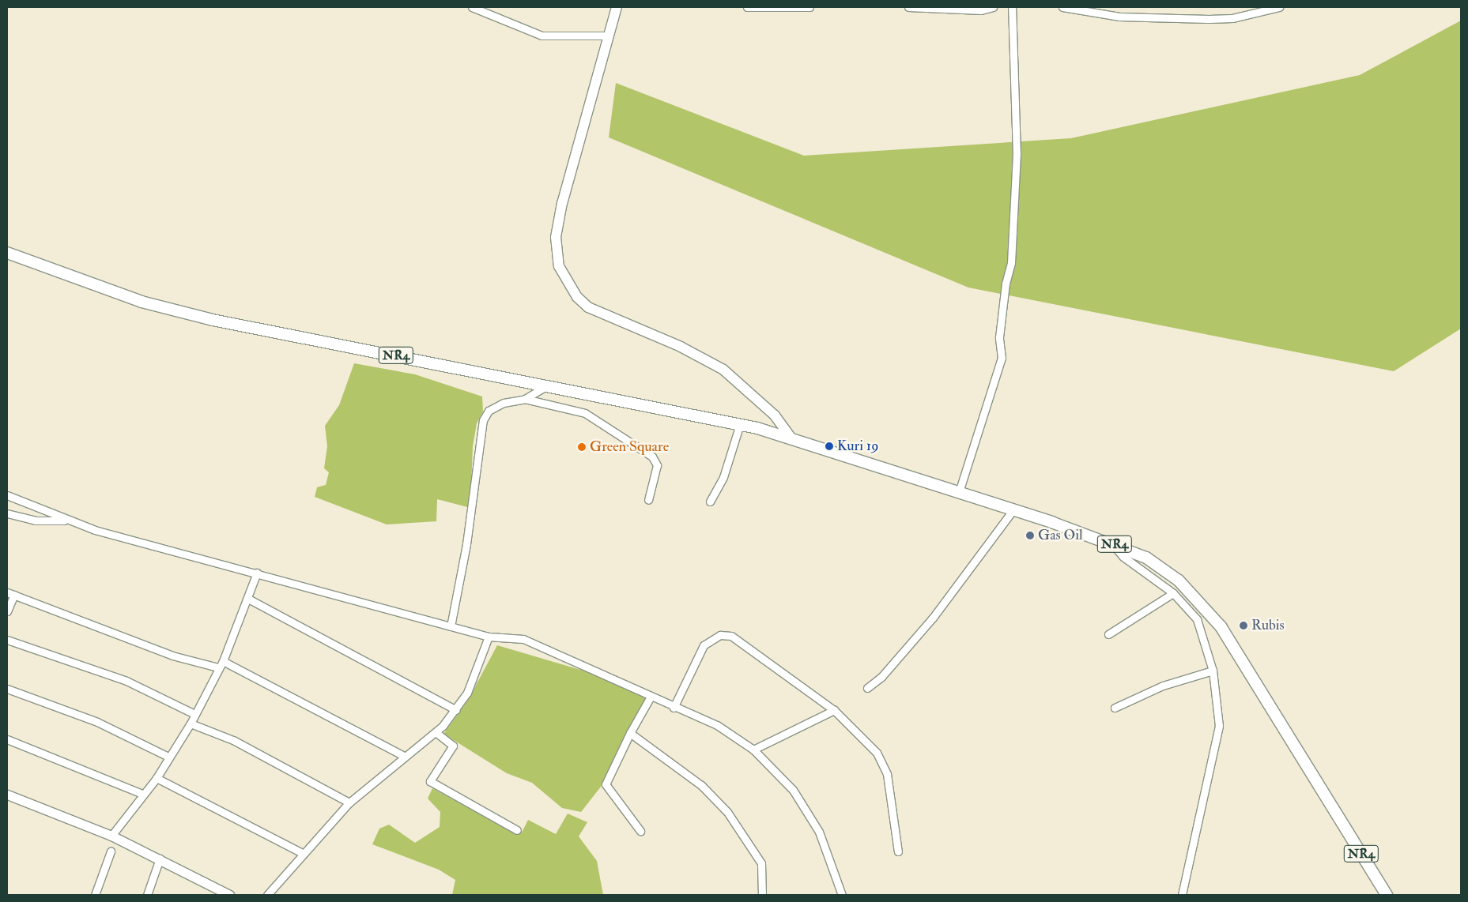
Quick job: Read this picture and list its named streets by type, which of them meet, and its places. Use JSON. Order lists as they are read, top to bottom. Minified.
{"streets":{"highway":["NR4"]},"places":["Kuri 19","Green Square","Gas Oil","Rubis"]}
